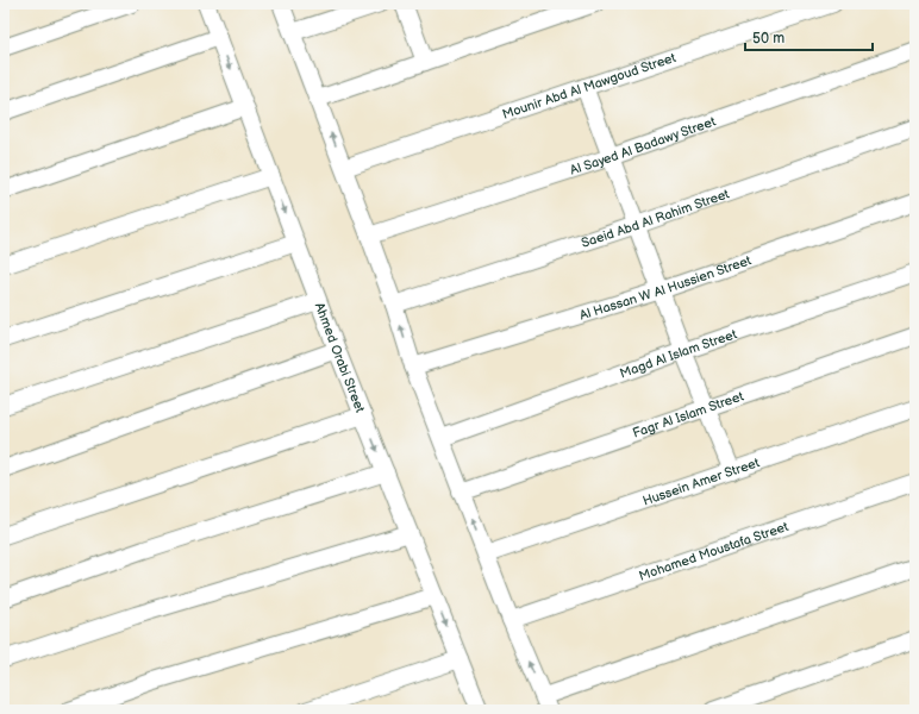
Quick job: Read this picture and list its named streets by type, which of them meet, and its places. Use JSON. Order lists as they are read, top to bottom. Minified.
{"streets":{"street":["Mounir Abd Al Mawgoud Street","Al Sayed Al Badawy Street","Saeid Abd Al Rahim Street","Al Hassan W Al Hussien Street","Magd Al Islam Street","Ahmed Orabi Street","Fagr Al Islam Street","Hussein Amer Street","Mohamed Moustafa Street"]},"scale_bar":"50 m"}
